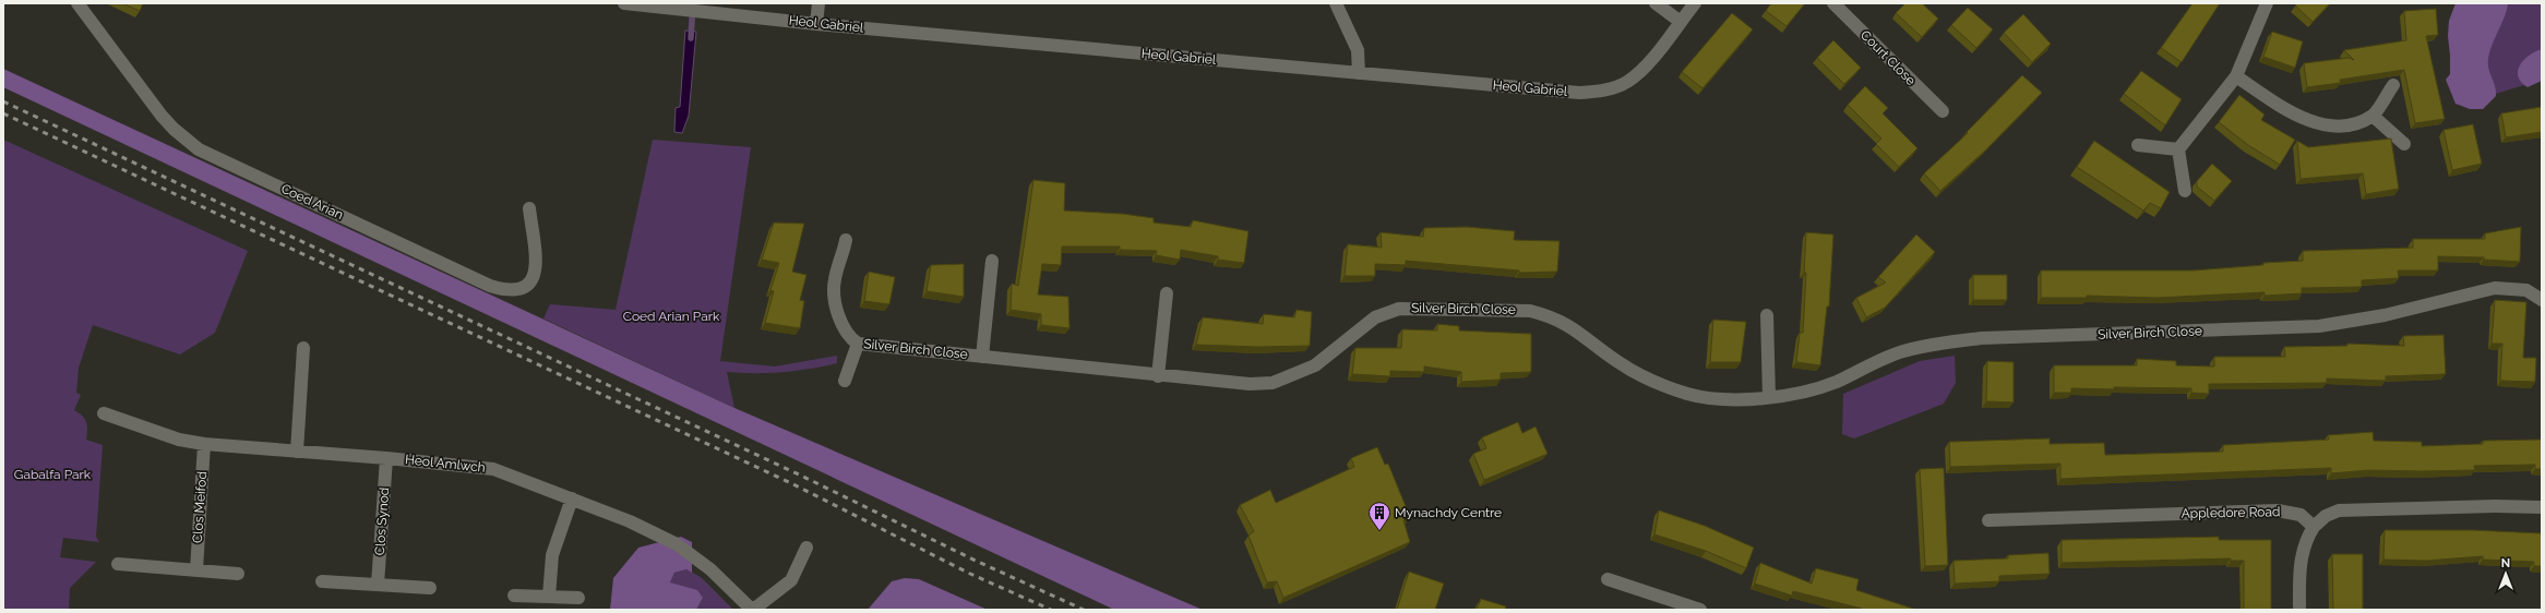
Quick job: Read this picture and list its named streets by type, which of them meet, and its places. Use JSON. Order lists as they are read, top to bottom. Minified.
{"streets":{"street":["Heol Gabriel","Court Close","Coed Arian","Silver Birch Close","Heol Amlwch","Clos Meifod","Appledore Road","Clos Synod"]},"crossings":[["Heol Amlwch","Clos Meifod"],["Heol Amlwch","Clos Synod"]],"parks":["Coed Arian Park","Gabalfa Park"],"places":{"building":["Mynachdy Centre"]},"north":"top"}
